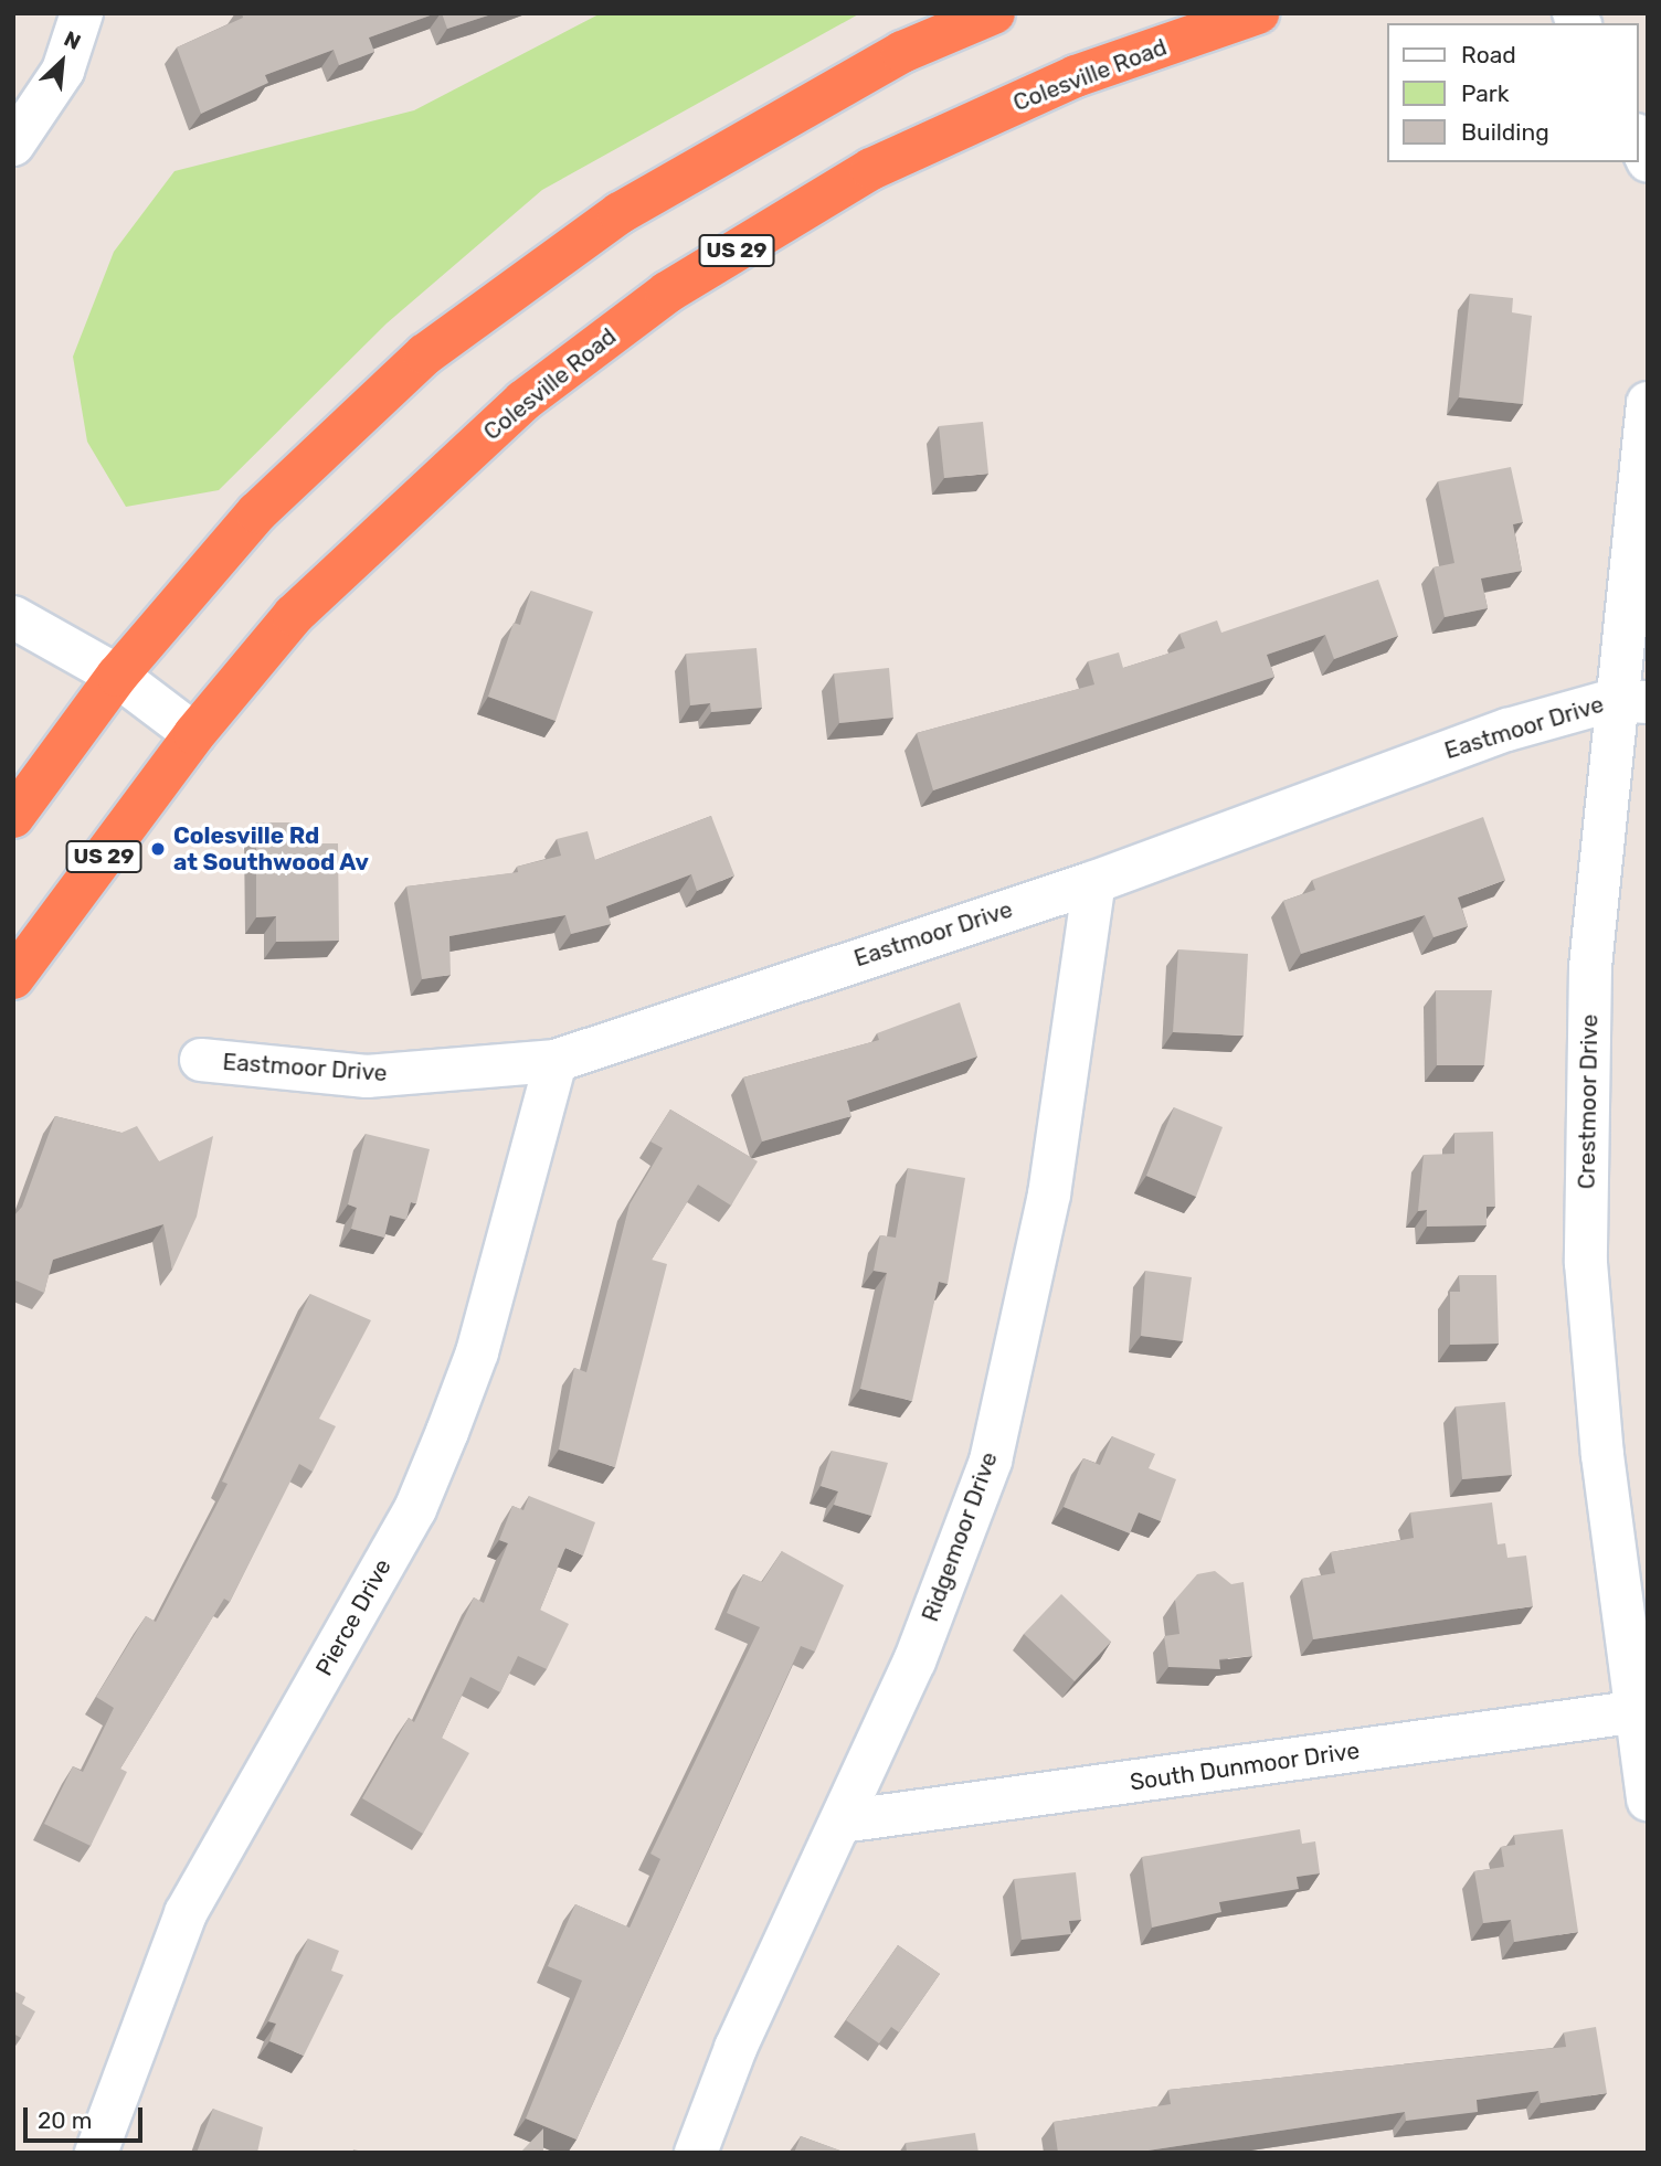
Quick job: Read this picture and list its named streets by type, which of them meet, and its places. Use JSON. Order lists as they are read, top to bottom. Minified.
{"streets":{"highway":["Colesville Road","US 29"],"street":["Eastmoor Drive","Crestmoor Drive","Ridgemoor Drive","Pierce Drive","South Dunmoor Drive"]},"crossings":[["Eastmoor Drive","Crestmoor Drive"],["Eastmoor Drive","Ridgemoor Drive"],["Eastmoor Drive","Pierce Drive"],["Crestmoor Drive","South Dunmoor Drive"],["Ridgemoor Drive","South Dunmoor Drive"]],"places":["Colesville Rd at Southwood Av"],"legend":["Road","Park","Building"],"scale_bar":"20 m","north":"top right"}
